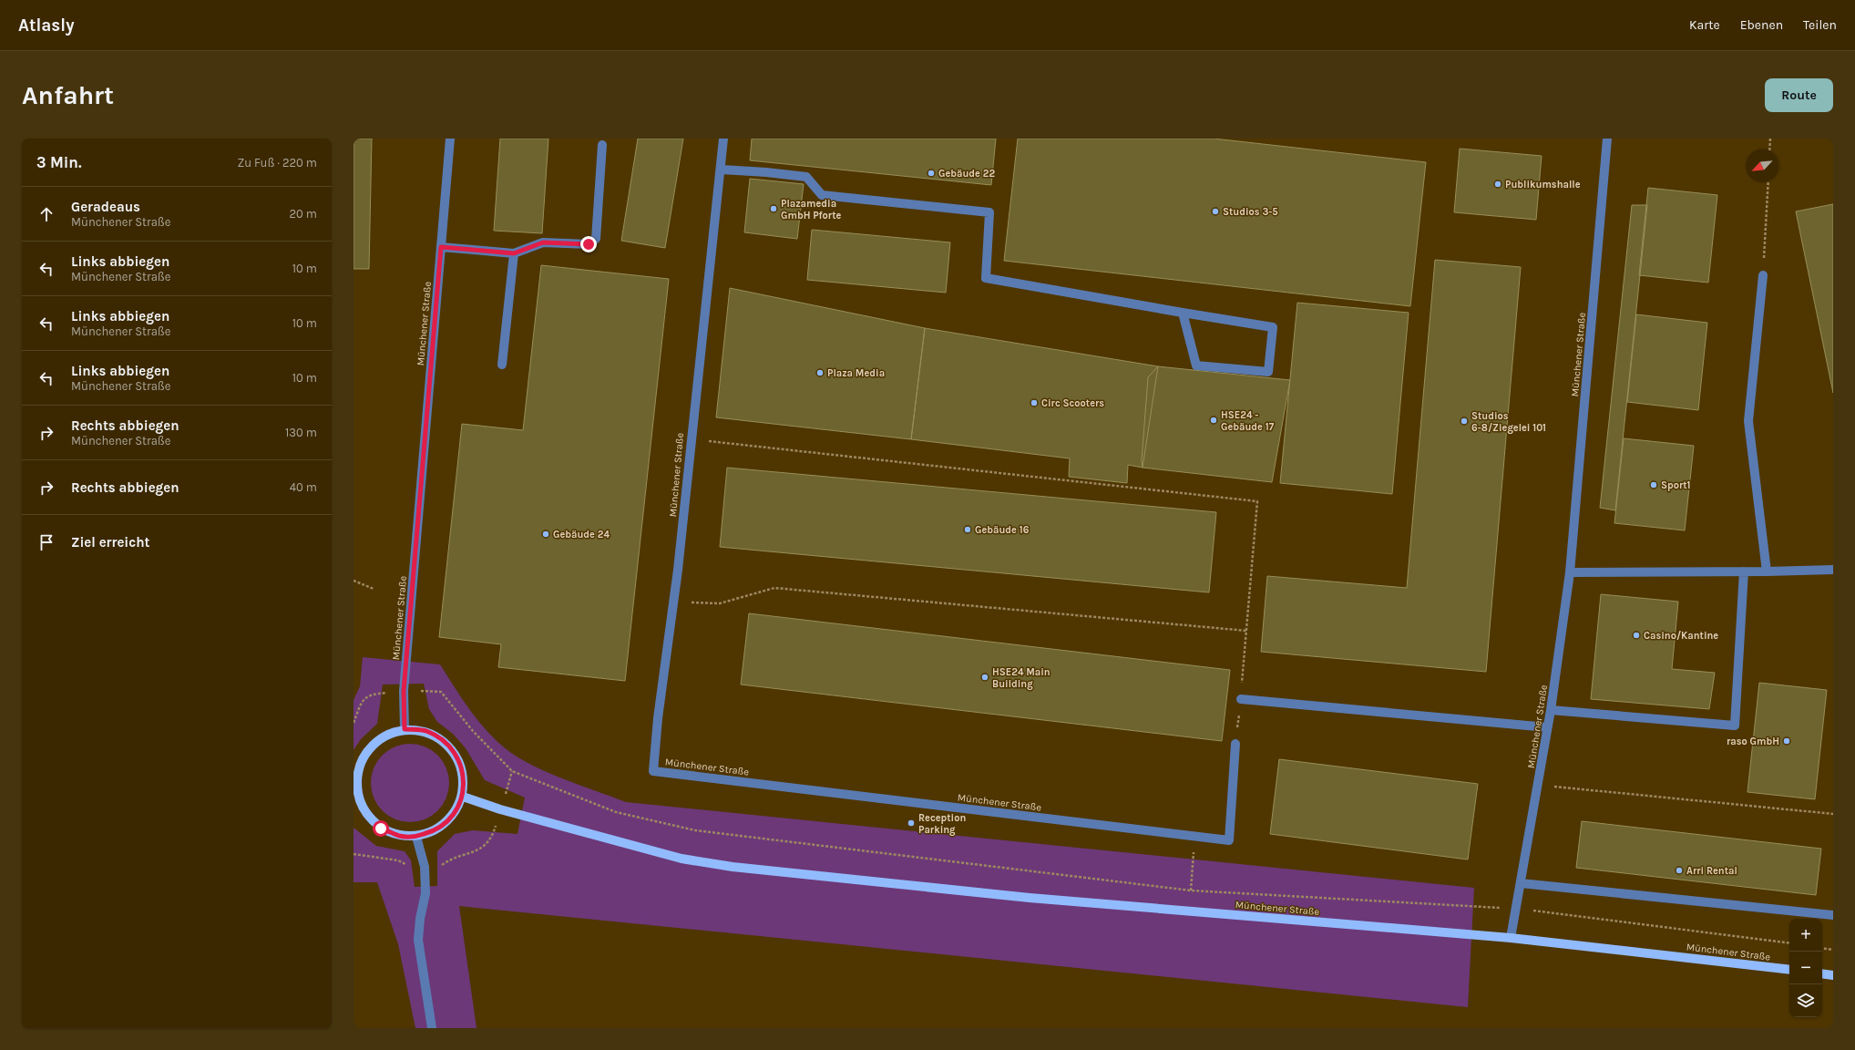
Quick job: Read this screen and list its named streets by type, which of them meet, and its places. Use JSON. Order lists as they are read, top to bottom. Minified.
{"streets":{"main road":["Münchener Straße"]},"places":["Gebäude 22","Publikumshalle","Plazamedia GmbH Pforte","Studios 3-5","Plaza Media","Circ Scooters","HSE24 - Gebäude 17","Studios 6-8/Ziegelei 101","Sport1","Gebäude 16","Gebäude 24","Casino/Kantine","HSE24 Main Building","raso GmbH","Reception Parking","Arri Rental"],"north":"bottom left","page":{"header":"Atlasly","nav":["Karte","Ebenen","Teilen"],"buttons":"Route","title":"Anfahrt","heading":["3 Min.","Zu Fuß · 220 m"],"list":[["Geradeaus","Münchener Straße","20 m"],["Links abbiegen","Münchener Straße","10 m"],["Links abbiegen","Münchener Straße","10 m"],["Links abbiegen","Münchener Straße","10 m"],["Rechts abbiegen","Münchener Straße","130 m"],["Rechts abbiegen","40 m"],"Ziel erreicht"],"map_buttons":["+","−"]}}
